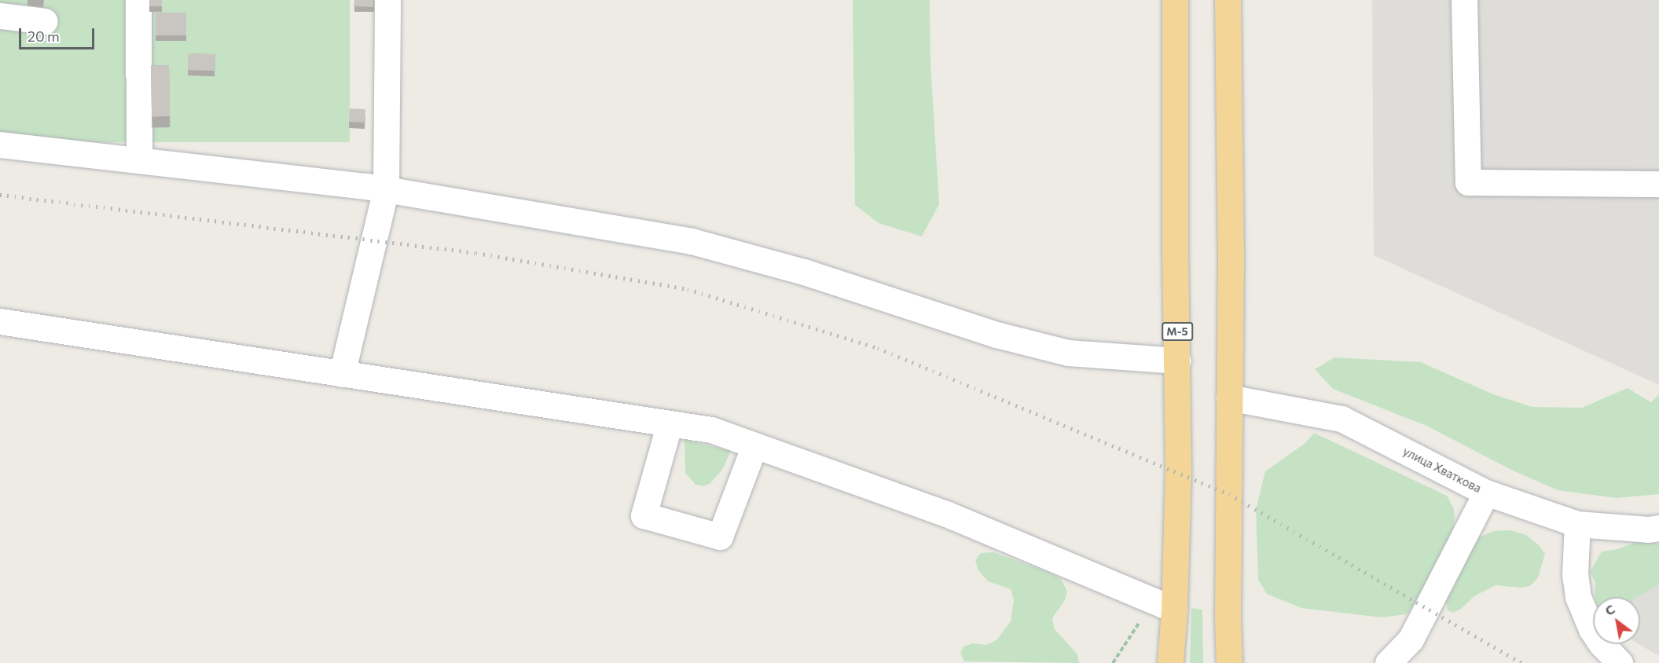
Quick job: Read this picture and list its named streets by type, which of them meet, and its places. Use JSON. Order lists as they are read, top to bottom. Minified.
{"streets":{"highway":["М-5"],"street":["улица Хваткова"]},"scale_bar":"20 m","north":"top left"}
